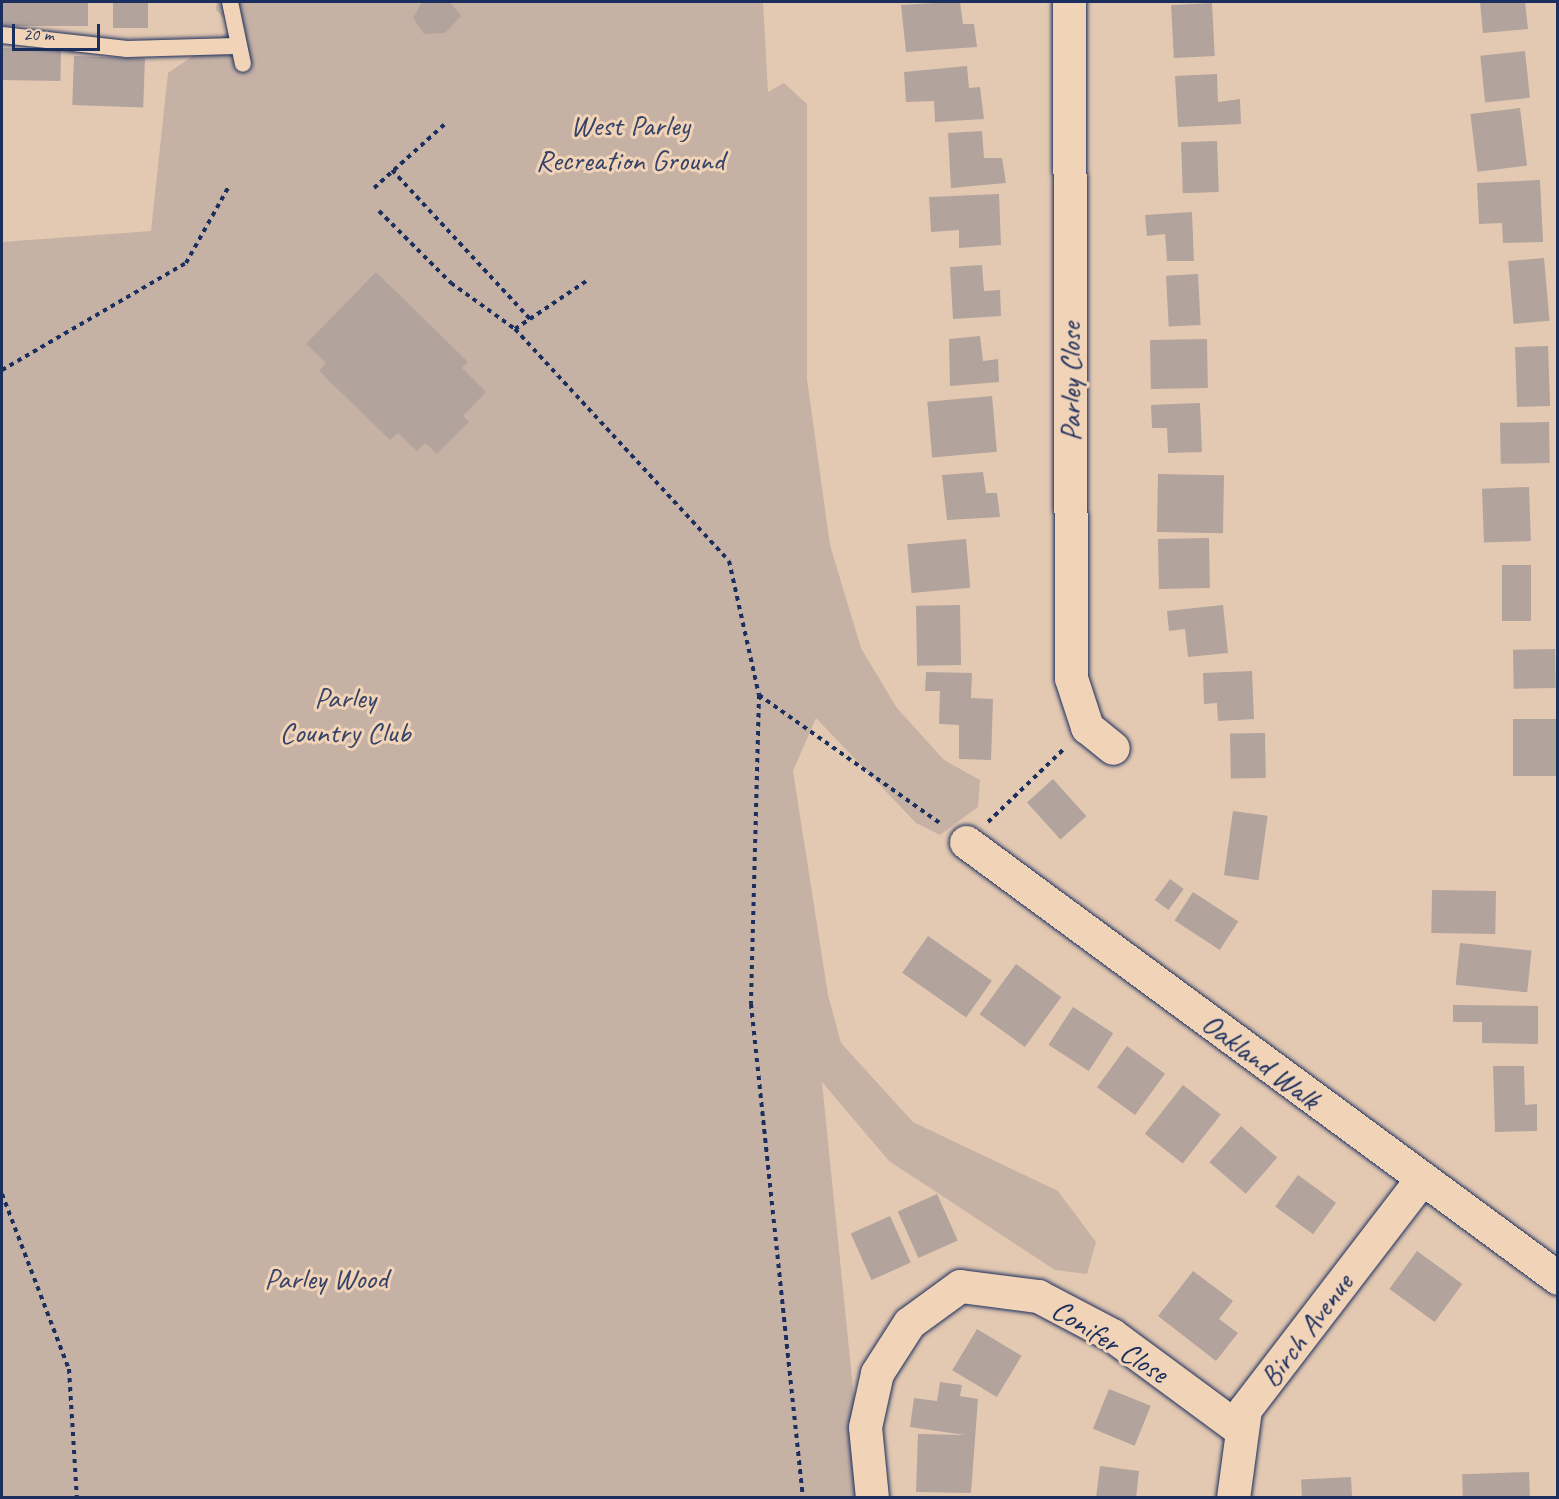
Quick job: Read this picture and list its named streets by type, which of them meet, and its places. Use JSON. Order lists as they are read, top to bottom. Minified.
{"streets":{"street":["Parley Close","Oakland Walk","Birch Avenue","Conifer Close"]},"crossings":[["Oakland Walk","Birch Avenue"],["Birch Avenue","Conifer Close"]],"parks":["West Parley Recreation Ground","Parley Country Club","Parley Wood"],"scale_bar":"20 m"}
